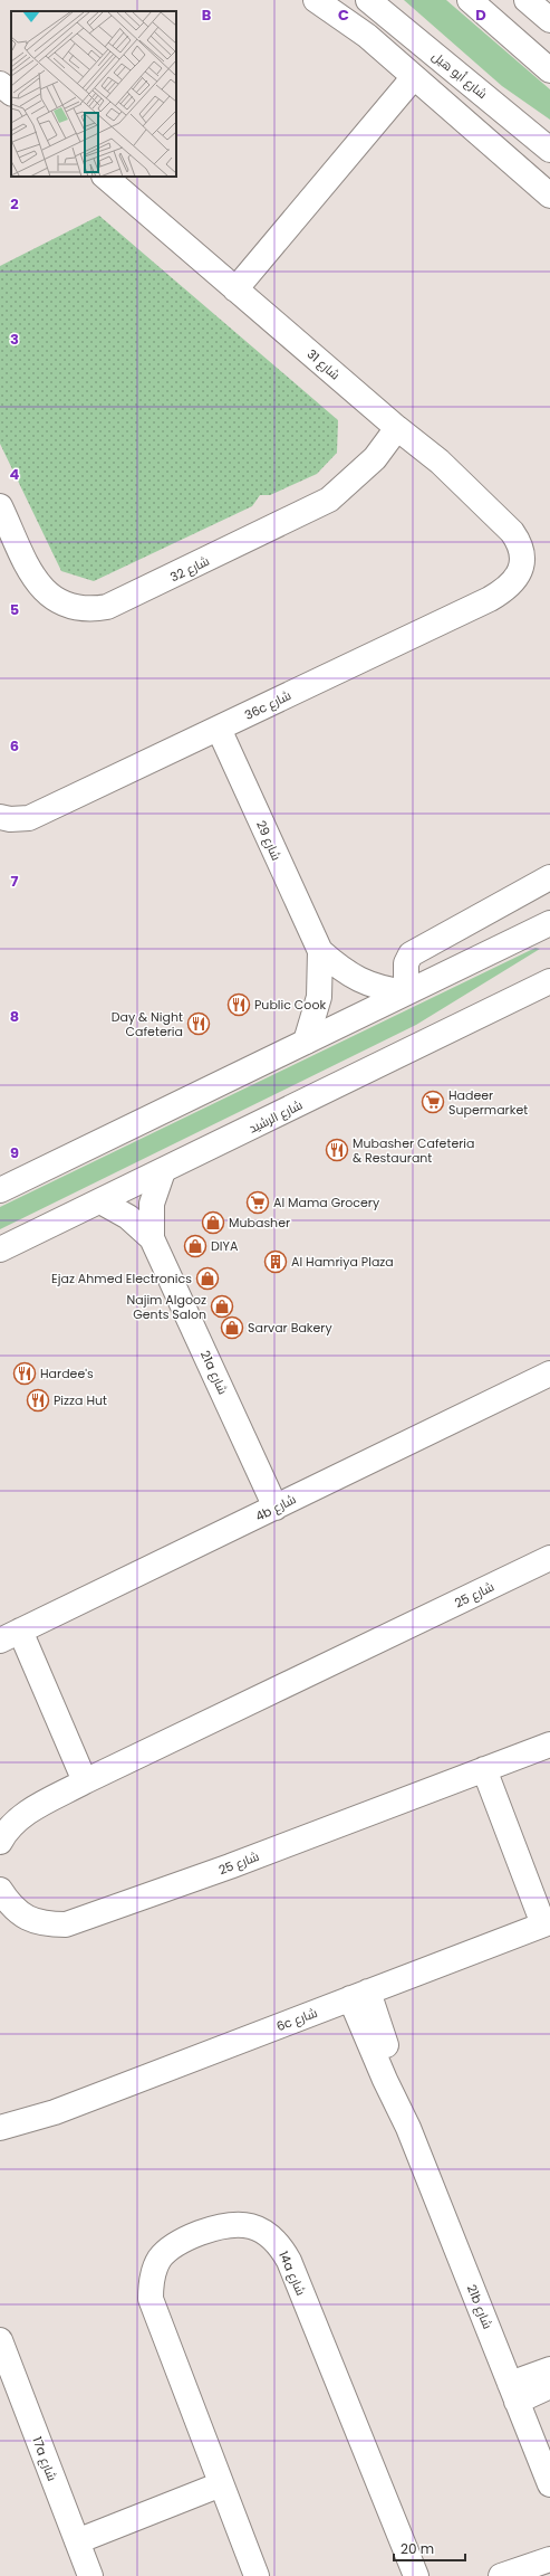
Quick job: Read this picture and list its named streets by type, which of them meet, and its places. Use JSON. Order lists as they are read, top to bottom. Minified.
{"streets":{"street":["شارع أبو هيل","شارع 31","شارع 32","36c شارع","شارع 29","شارع الرشيد","21a شارع","4b شارع","شارع 25","6c شارع","14a شارع","21b شارع","17a شارع"]},"crossings":[["شارع 31","شارع 32"],["شارع 31","36c شارع"],["36c شارع","شارع 29"],["شارع الرشيد","21a شارع"],["21a شارع","4b شارع"],["6c شارع","21b شارع"]],"places":{"restaurant":["Public Cook","Day & Night Cafeteria","Mubasher Cafeteria & Restaurant","Hardee's","Pizza Hut"],"supermarket":["Hadeer Supermarket","Al Mama Grocery"],"shop":["Mubasher","DIYA","Ejaz Ahmed Electronics","Najim Algooz Gents Salon","Sarvar Bakery"],"building":["Al Hamriya Plaza"]},"scale_bar":"20 m","grid":{"columns":["B","C","D"],"rows":["2","3","4","5","6","7","8","9"]}}
